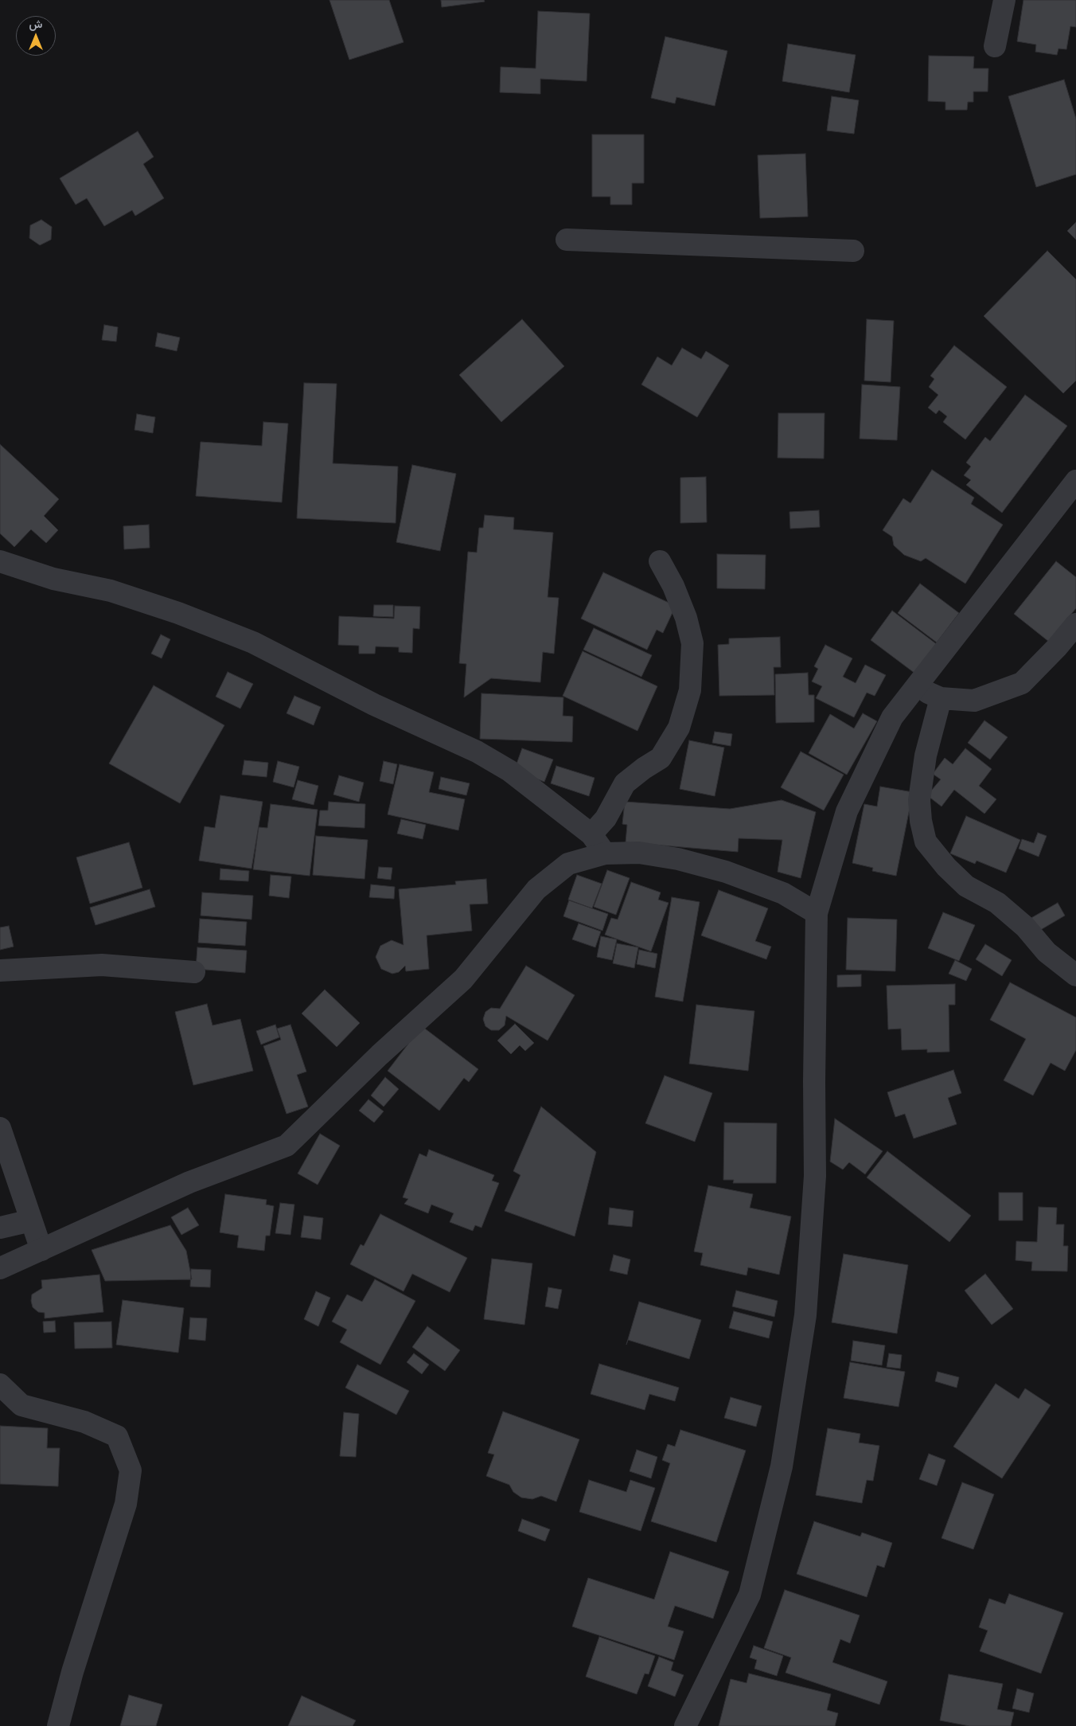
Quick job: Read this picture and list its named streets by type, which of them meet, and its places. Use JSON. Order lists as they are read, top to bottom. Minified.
{"north":"top"}
